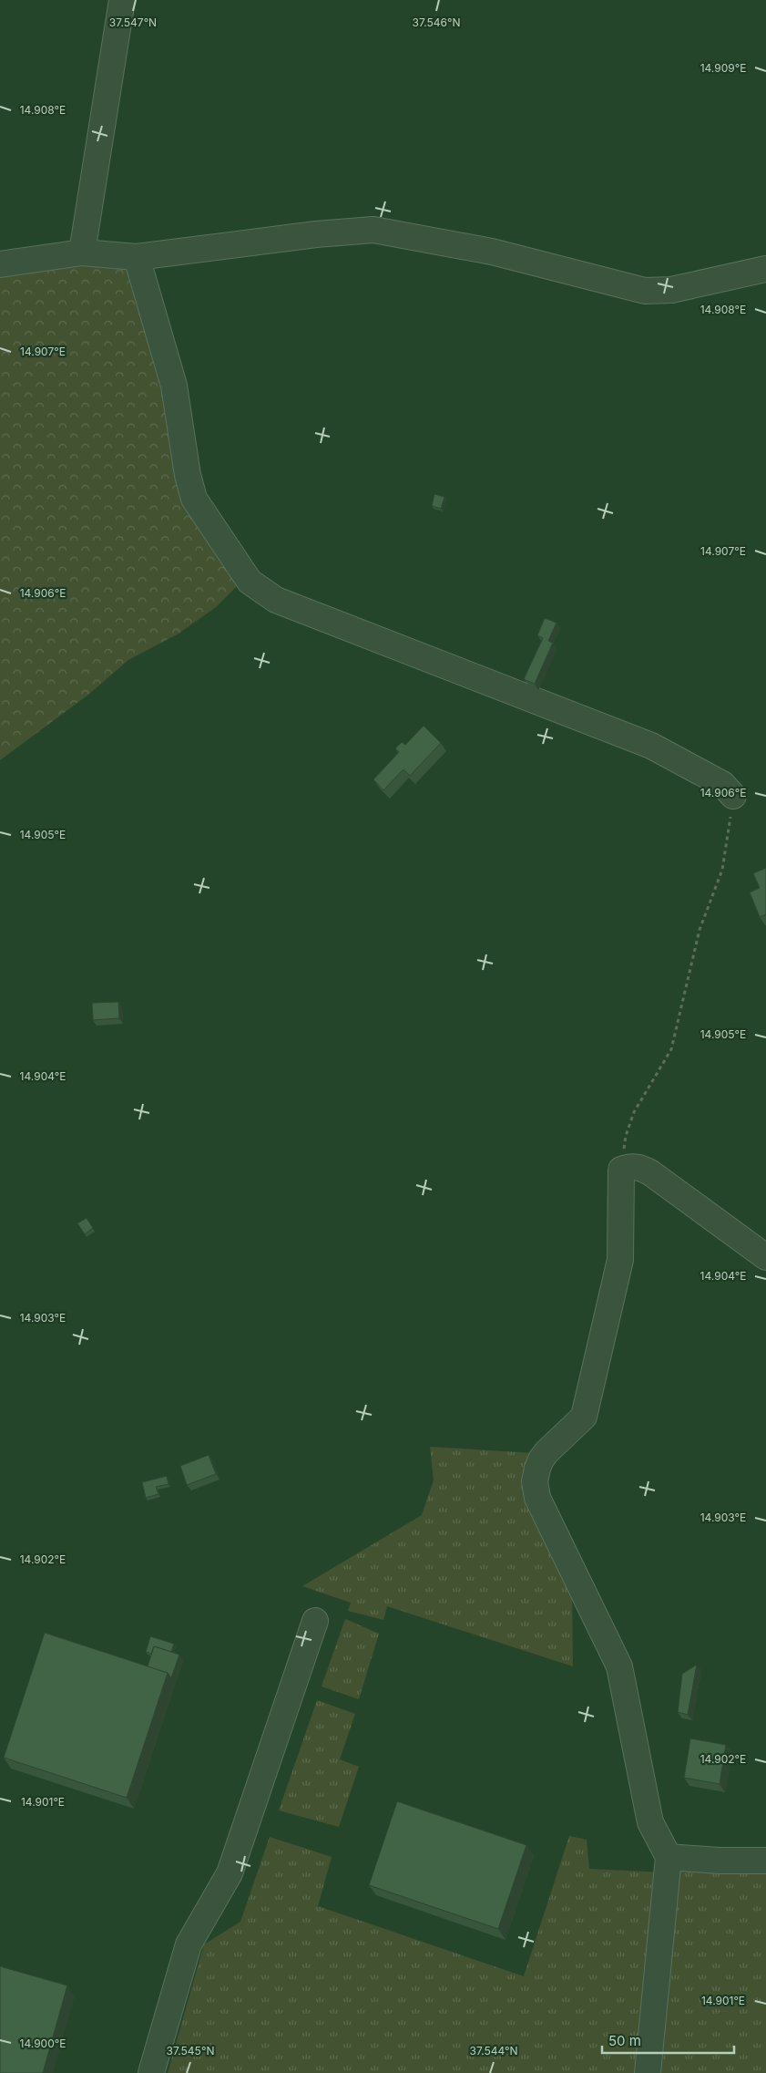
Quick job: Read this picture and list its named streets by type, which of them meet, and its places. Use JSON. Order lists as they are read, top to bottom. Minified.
{"scale_bar":"50 m","coordinates":["37.547°N","37.546°N","14.909°E","14.908°E","14.907°E","14.906°E","14.905°E","14.904°E","14.903°E","14.902°E","14.901°E","14.900°E","37.545°N","37.544°N"]}
